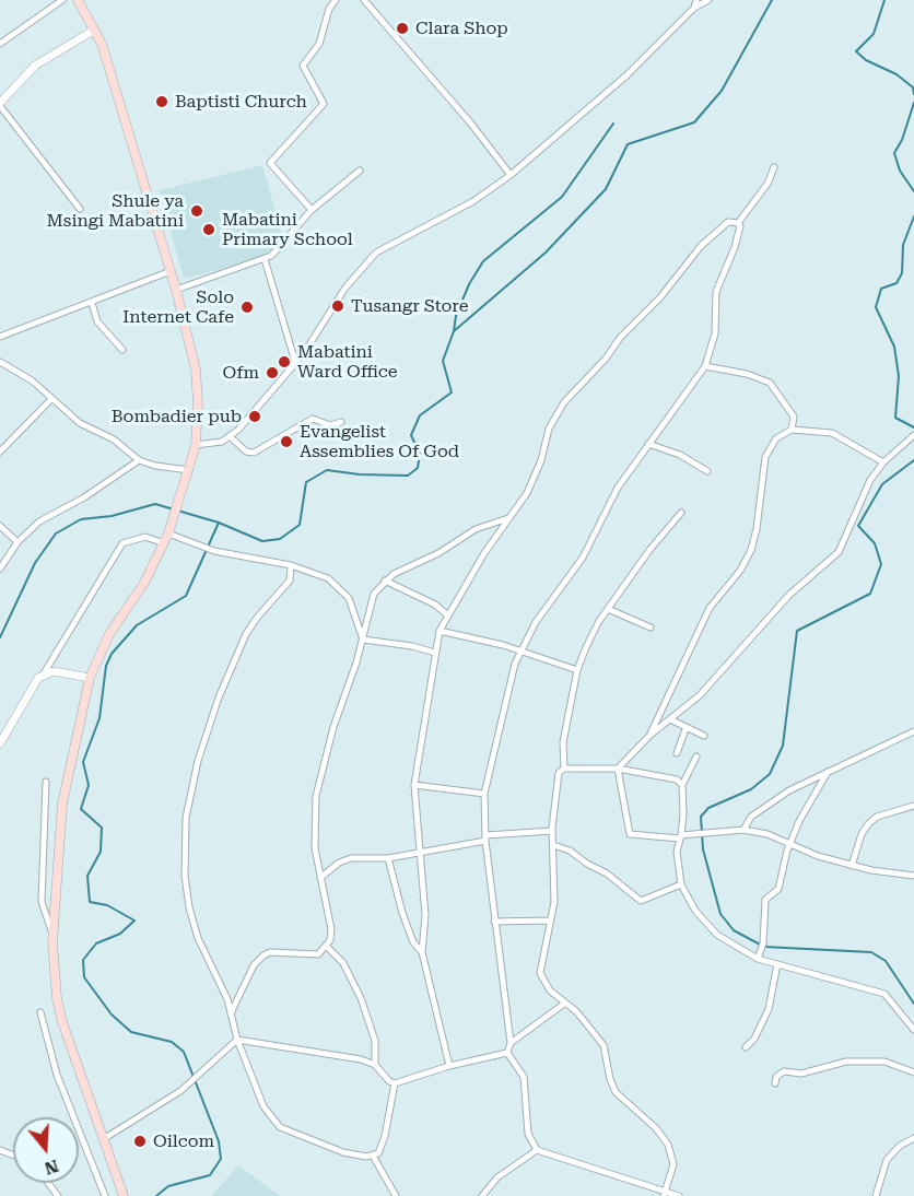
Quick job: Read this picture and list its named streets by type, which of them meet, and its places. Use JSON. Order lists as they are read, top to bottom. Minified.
{"places":["Clara Shop","Baptisti Church","Shule ya Msingi Mabatini","Mabatini Primary School","Tusangr Store","Solo Internet Cafe","Mabatini Ward Office","Ofm","Bombadier pub","Evangelist Assemblies Of God","Oilcom"],"north":"bottom"}
